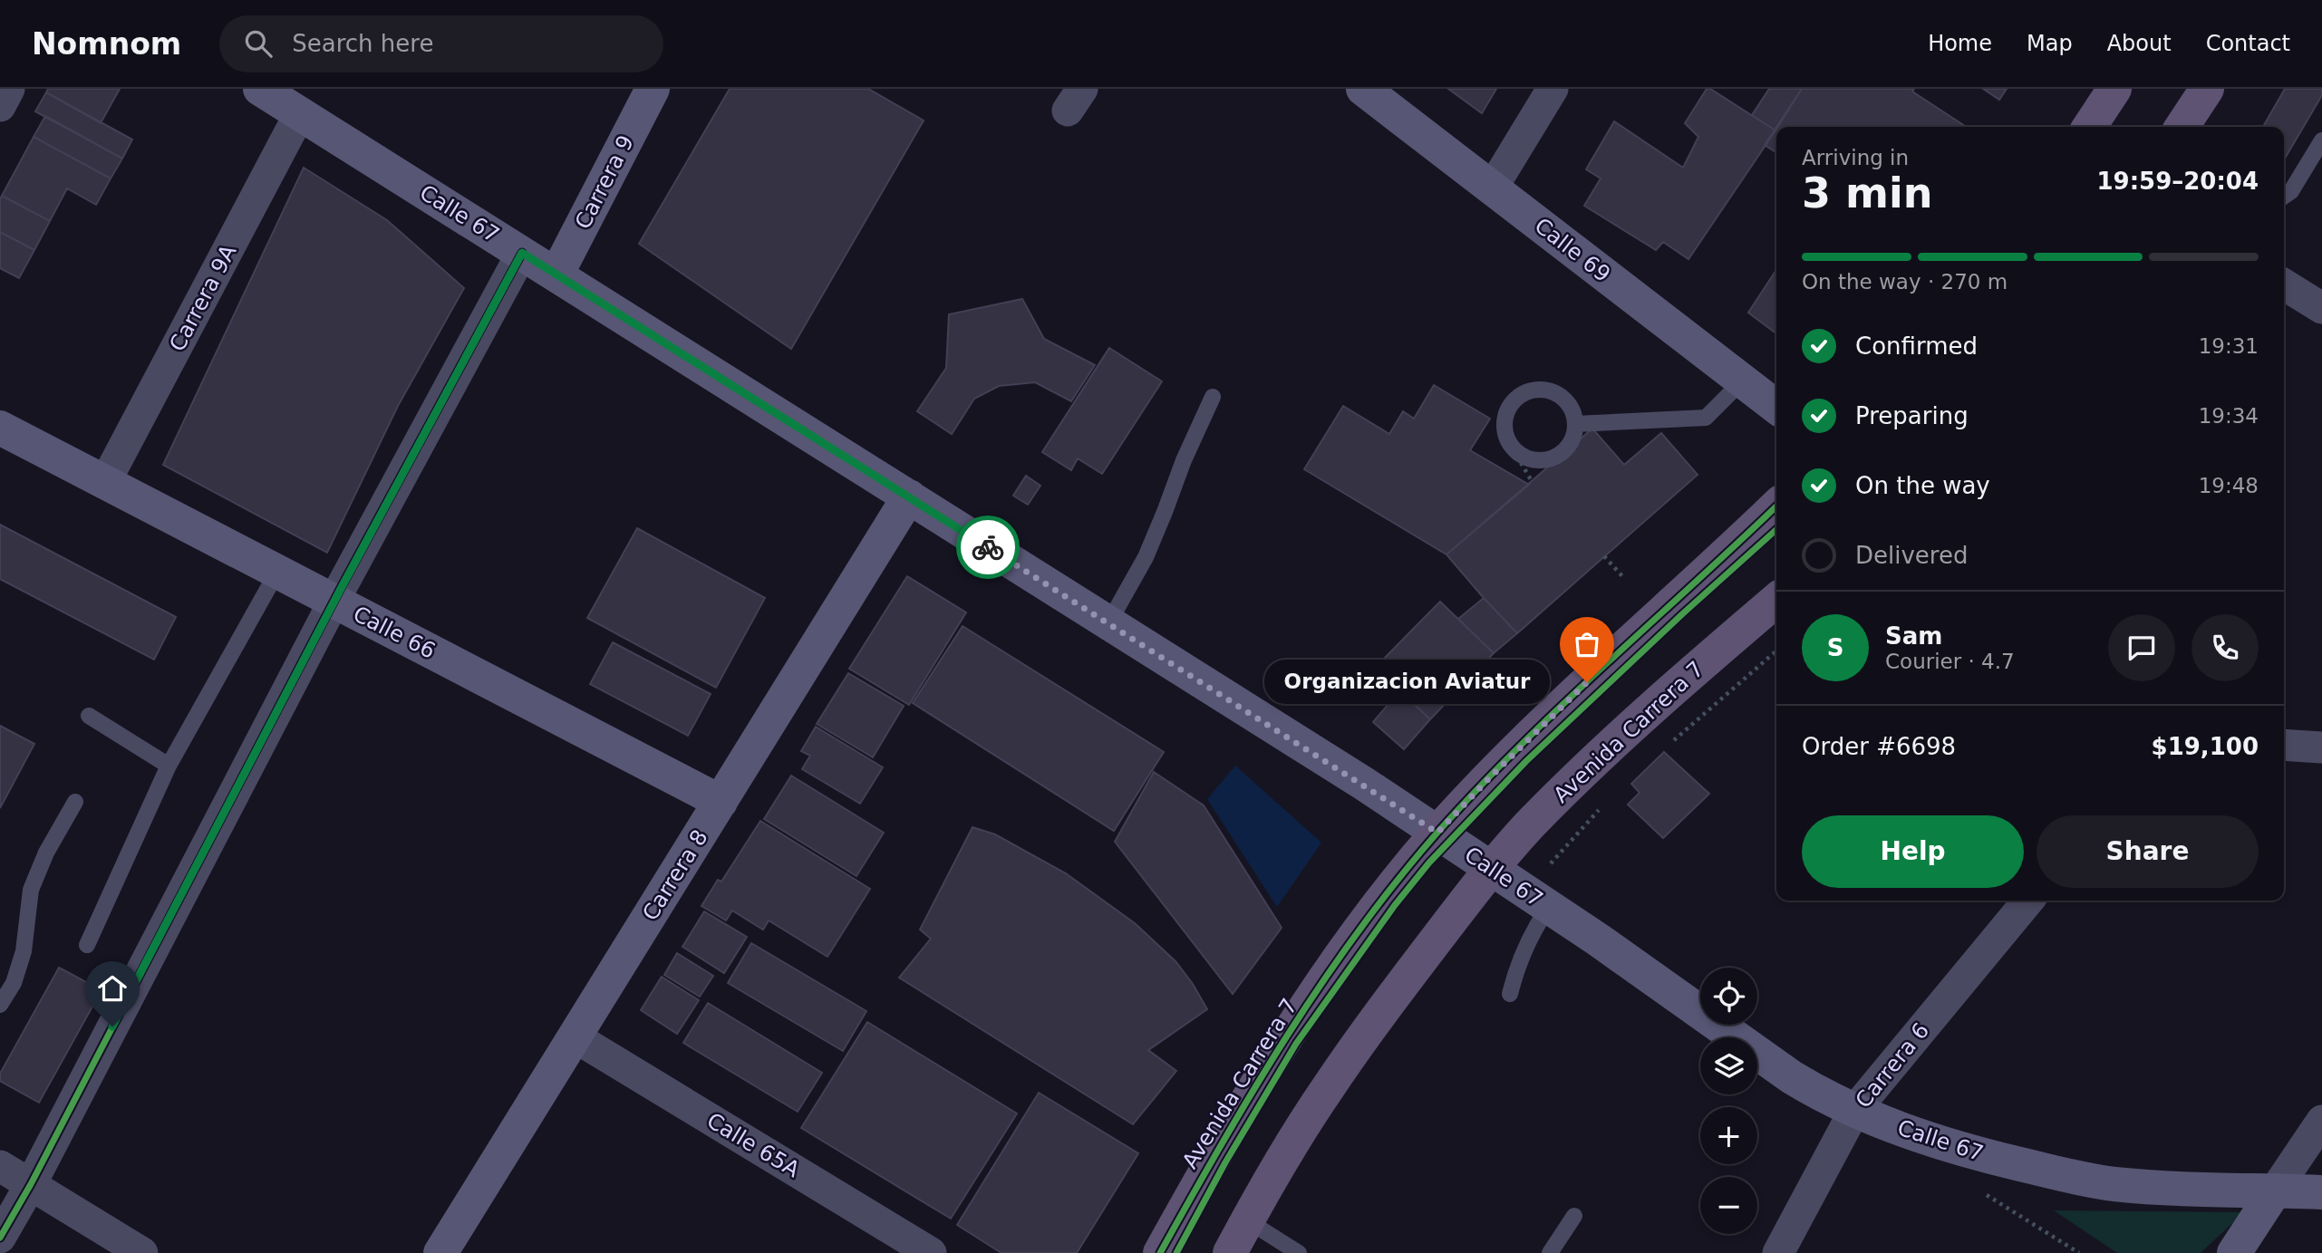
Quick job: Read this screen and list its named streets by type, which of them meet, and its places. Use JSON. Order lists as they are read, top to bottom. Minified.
{"streets":{"main road":["Avenida Carrera 7"],"street":["Carrera 9","Calle 67","Calle 69","Carrera 9A","Calle 66","Carrera 8","Carrera 6","Calle 65A"]},"crossings":[["Carrera 9","Calle 67"],["Calle 67","Carrera 9A"],["Calle 67","Avenida Carrera 7"],["Calle 67","Carrera 8"],["Calle 67","Carrera 6"],["Carrera 9A","Calle 66"],["Calle 66","Carrera 8"],["Carrera 8","Calle 65A"]],"places":["Organizacion Aviatur"],"page":{"header":"Nomnom","search":"Search here","nav":["Home","Map","About","Contact"],"heading":["3 min","Arriving in","19:59–20:04"],"panel":["Sam","Courier · 4.7","Order #6698","$19,100"],"bar":"On the way · 270 m","list":[["Confirmed","19:31"],["Preparing","19:34"],["On the way","19:48"],"Delivered"],"round":"S","bubble":"Organizacion Aviatur","buttons":["Help","Share"],"map_buttons":["+","−"]}}
